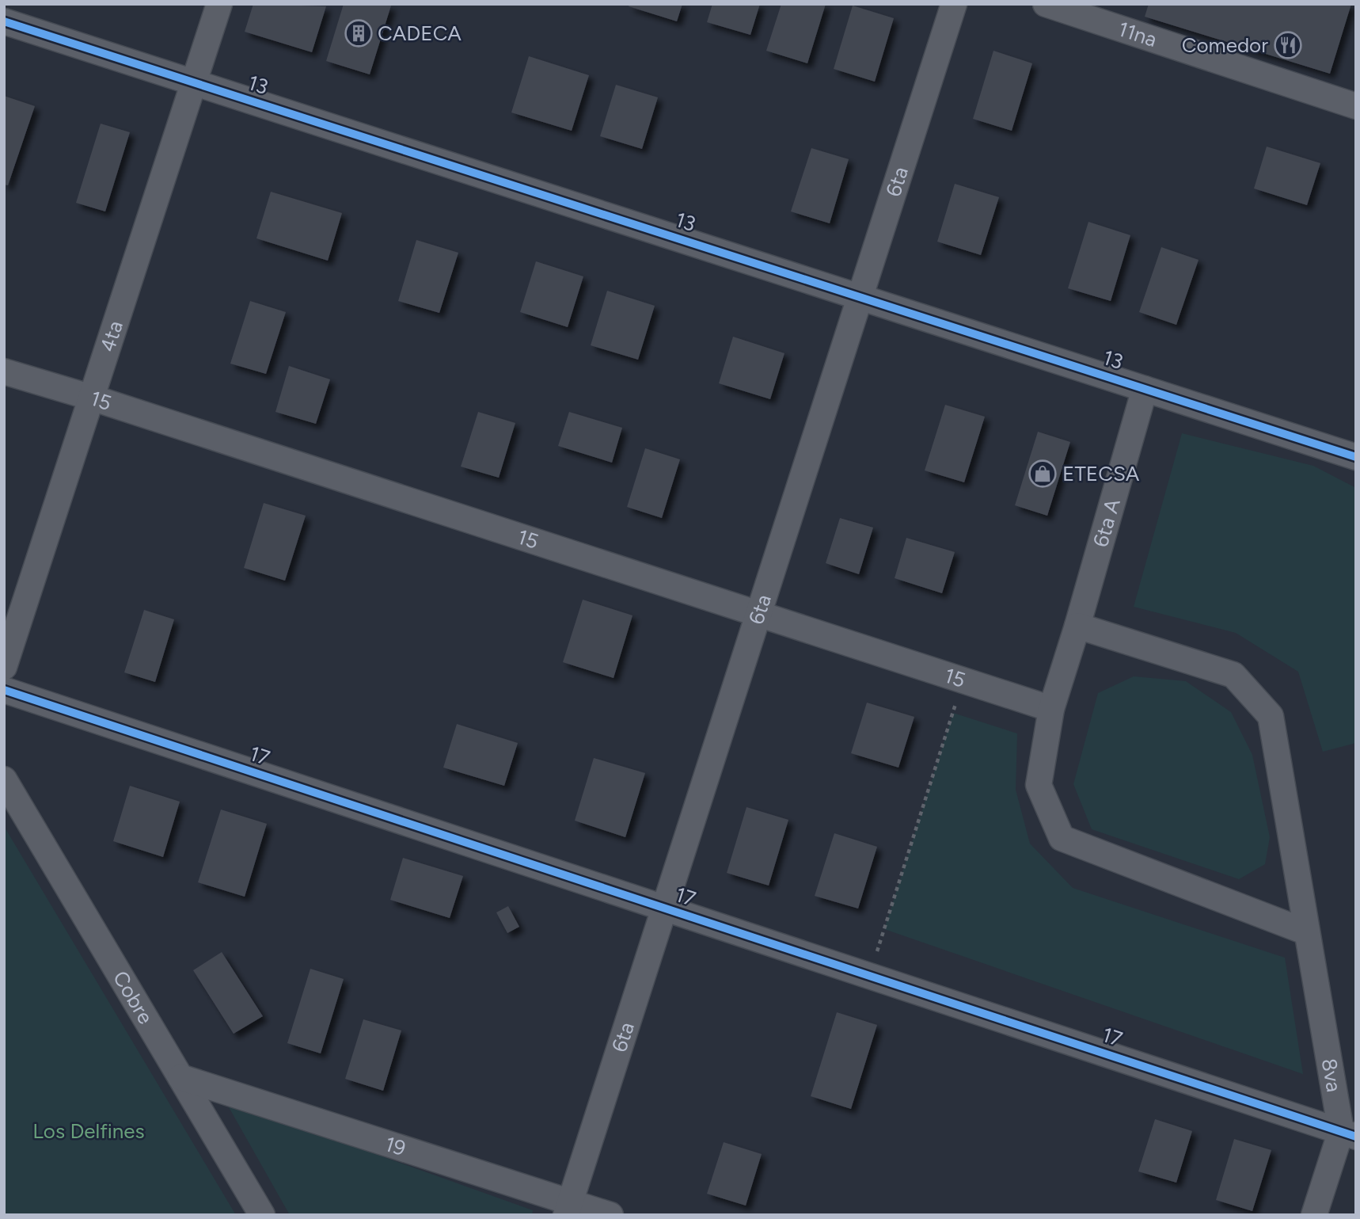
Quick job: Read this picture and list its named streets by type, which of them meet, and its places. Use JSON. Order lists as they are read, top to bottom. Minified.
{"streets":{"street":["11na","13","6ta","4ta","15","6ta A","17","Cobre","8va","19"]},"crossings":[["13","6ta"],["13","4ta"],["13","6ta A"],["6ta","15"],["6ta","17"],["6ta","19"],["4ta","15"],["15","6ta A"],["6ta A","8va"],["17","8va"],["Cobre","19"]],"parks":["Los Delfines"],"places":{"building":["CADECA"],"restaurant":["Comedor"],"shop":["ETECSA"]}}
